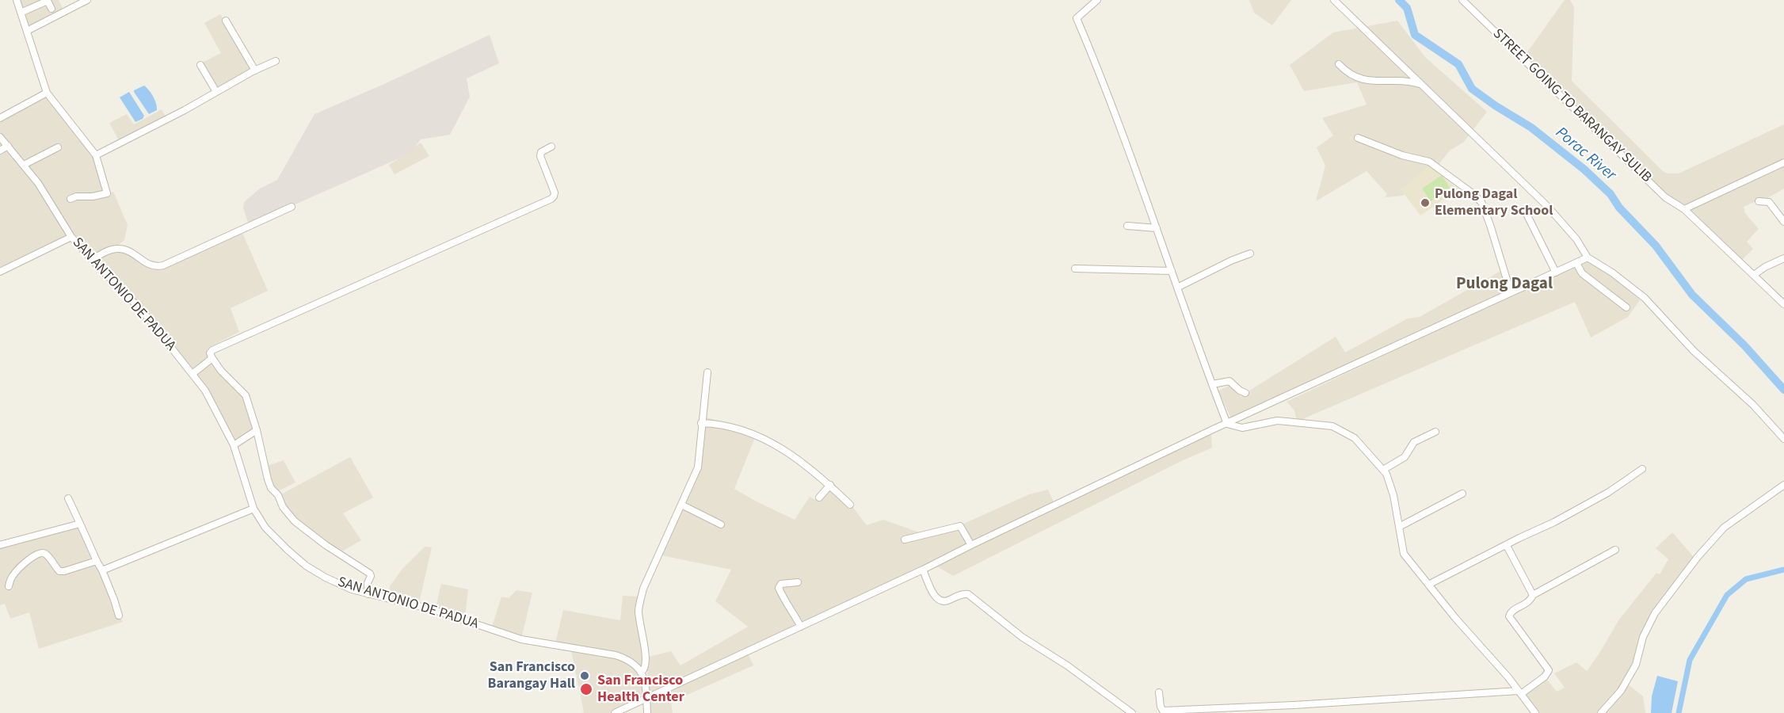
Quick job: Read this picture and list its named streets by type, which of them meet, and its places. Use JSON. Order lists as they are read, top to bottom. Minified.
{"streets":{"street":["STREET GOING TO BARANGAY SULIB","SAN ANTONIO DE PADUA"]},"districts":["Pulong Dagal"],"water":["Porac River"],"places":["Pulong Dagal Elementary School","San Francisco Barangay Hall","San Francisco Health Center"]}
